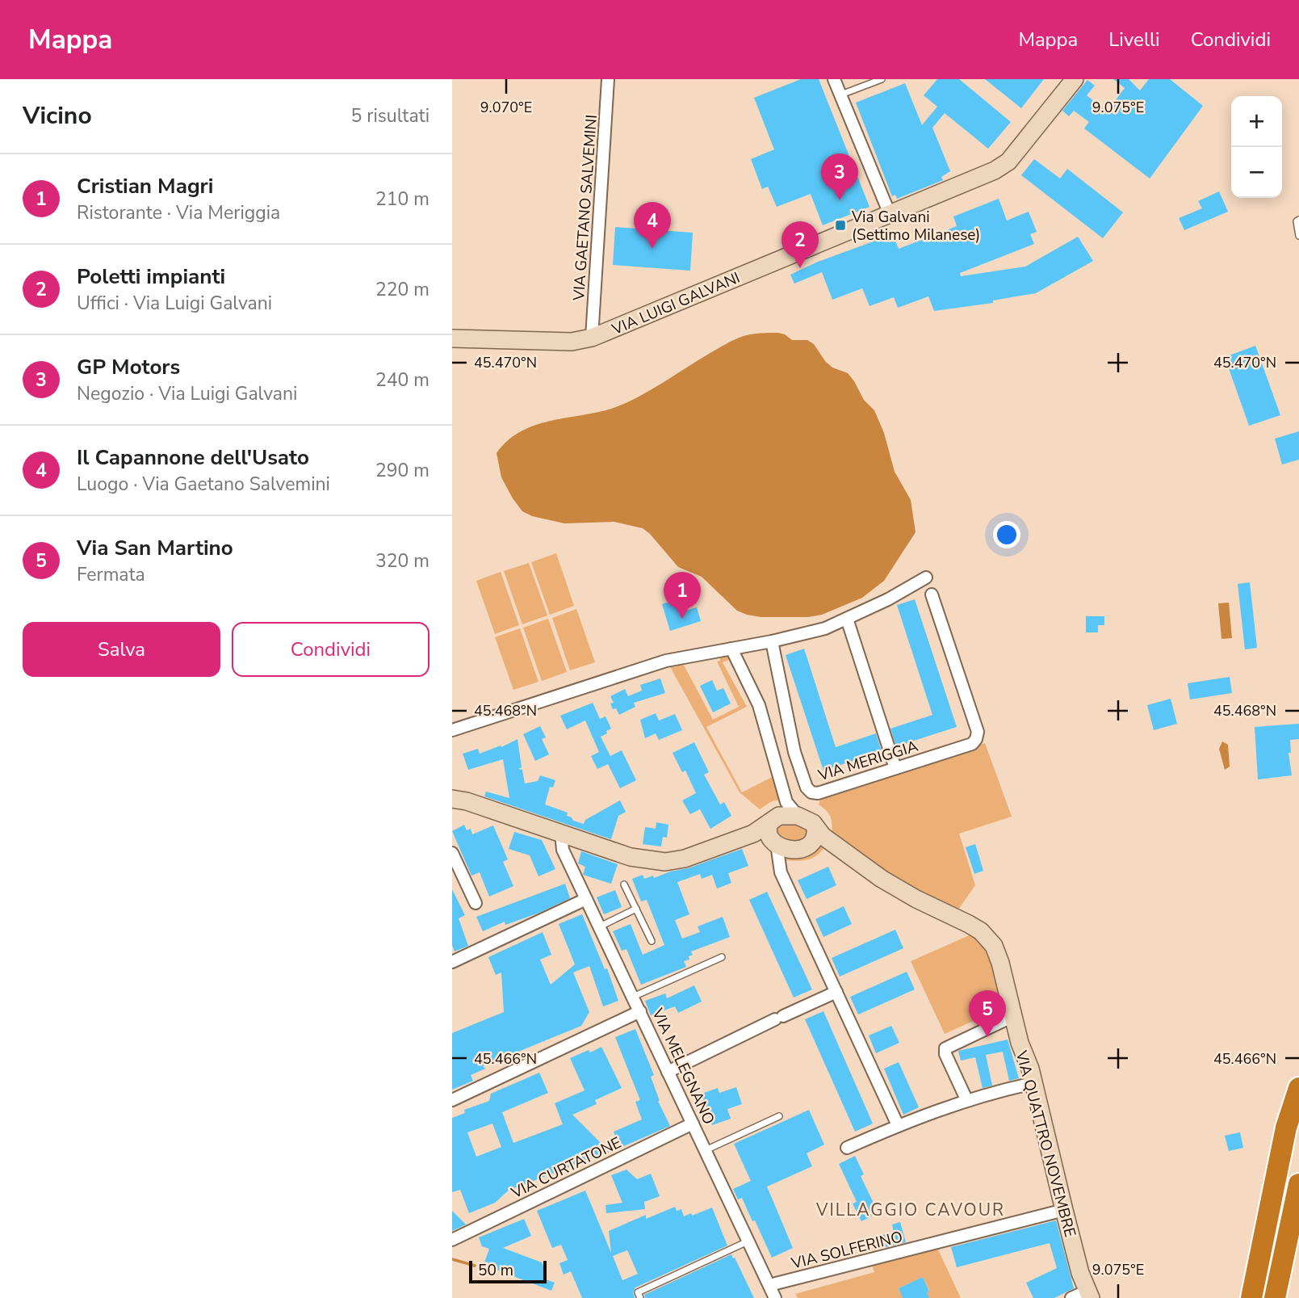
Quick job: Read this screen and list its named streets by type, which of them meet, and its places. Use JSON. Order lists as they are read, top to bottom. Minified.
{"streets":{"street":["VIA GAETANO SALVEMINI","VIA LUIGI GALVANI","VIA MERIGGIA","VIA MELEGNANO","VIA QUATTRO NOVEMBRE","VIA CURTATONE","VIA SOLFERINO"]},"crossings":[["VIA GAETANO SALVEMINI","VIA LUIGI GALVANI"],["VIA MELEGNANO","VIA CURTATONE"],["VIA MELEGNANO","VIA SOLFERINO"],["VIA QUATTRO NOVEMBRE","VIA SOLFERINO"]],"districts":["VILLAGGIO CAVOUR"],"places":{"transit":["Via Galvani (Settimo Milanese)"]},"scale_bar":"50 m","page":{"header":"Mappa","nav":["Mappa","Livelli","Condividi"],"heading":["Vicino","5 risultati"],"map_buttons":["+","−"],"list":[{"mark":"1","name":"Cristian Magri","note":"Ristorante · Via Meriggia","value":"210 m"},{"mark":"2","name":"Poletti impianti","note":"Uffici · Via Luigi Galvani","value":"220 m"},{"mark":"3","name":"GP Motors","note":"Negozio · Via Luigi Galvani","value":"240 m"},{"mark":"4","name":"Il Capannone dell'Usato","note":"Luogo · Via Gaetano Salvemini","value":"290 m"},{"mark":"5","name":"Via San Martino","note":"Fermata","value":"320 m"}],"pins":["3","4","2","1","5"],"buttons":["Salva","Condividi"],"scale":"50 m"},"coordinates":["9.070°E","9.075°E","45.470°N","45.468°N","45.466°N"]}
